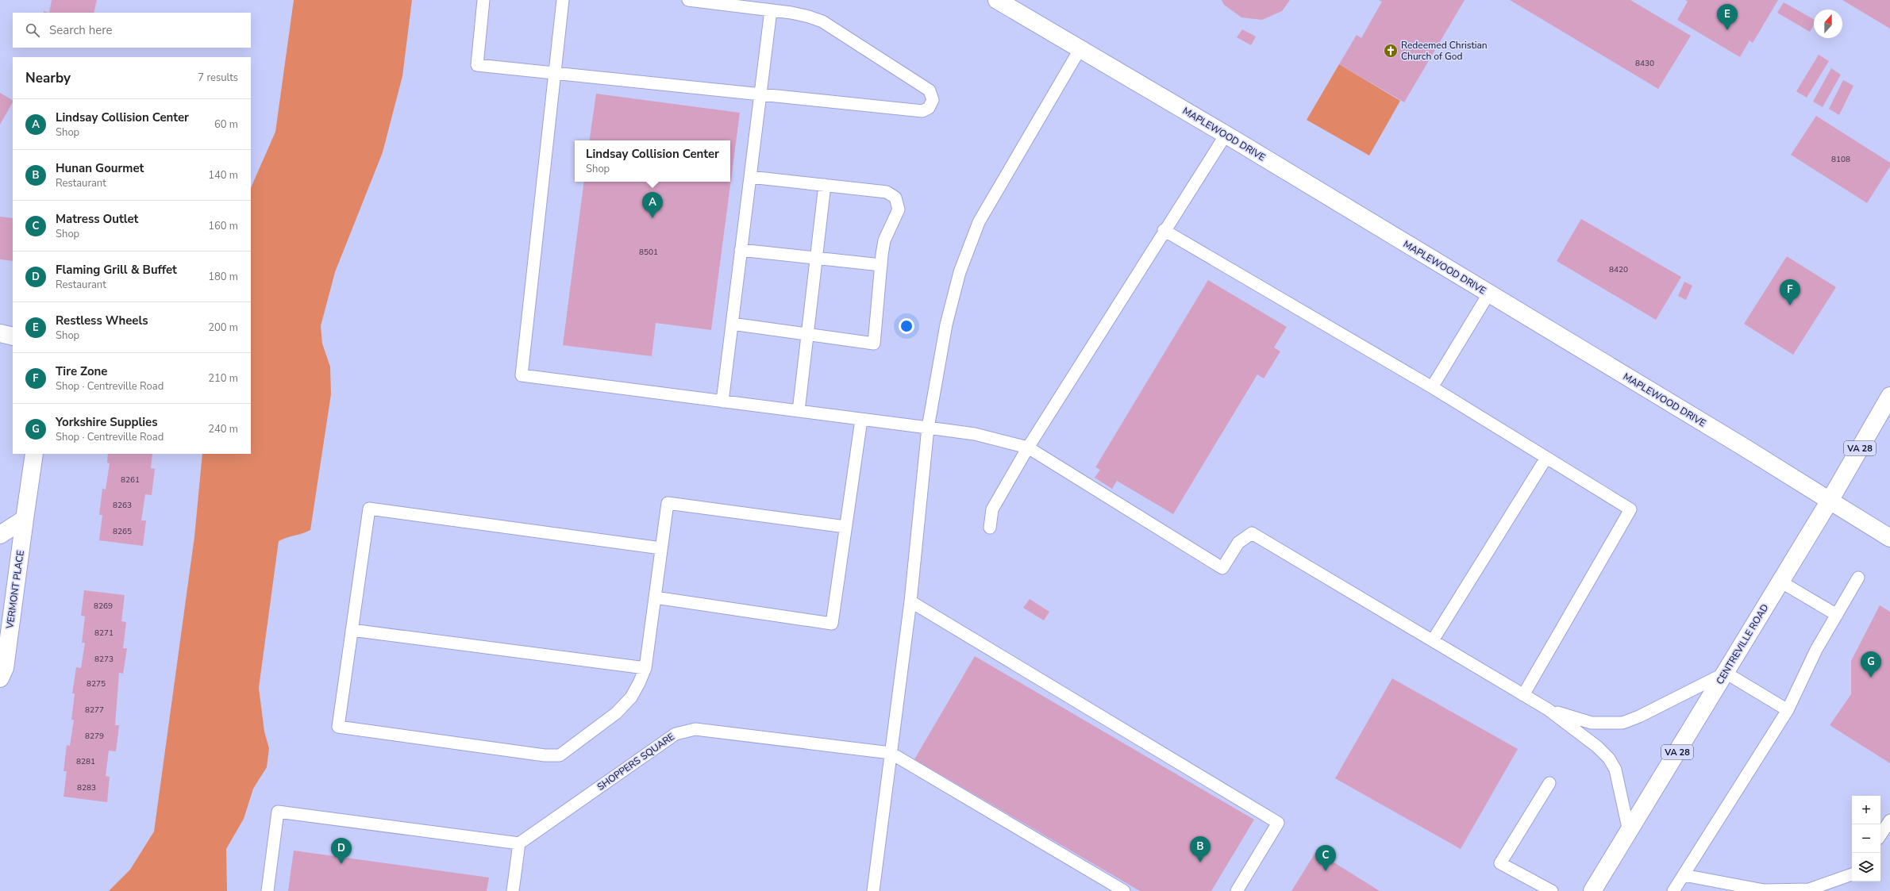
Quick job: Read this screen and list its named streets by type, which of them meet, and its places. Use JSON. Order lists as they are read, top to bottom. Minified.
{"streets":{"main road":["MAPLEWOOD DRIVE","VA 28","VERMONT PLACE","CENTREVILLE ROAD"],"lane":["SHOPPERS SQUARE"]},"crossings":[["MAPLEWOOD DRIVE","CENTREVILLE ROAD"]],"places":{"church":["Redeemed Christian Church of God"]},"house_numbers":["8430","8108","8501","8420","8261","8263","8265","8269","8271","8273","8275","8277","8279","8281","8283"],"north":"top","page":{"pins":["E","A","F","G","B","D","C"],"search":"Search here","heading":["Nearby","7 results"],"list":[{"mark":"A","name":"Lindsay Collision Center","note":"Shop","value":"60 m"},{"mark":"B","name":"Hunan Gourmet","note":"Restaurant","value":"140 m"},{"mark":"C","name":"Matress Outlet","note":"Shop","value":"160 m"},{"mark":"D","name":"Flaming Grill & Buffet","note":"Restaurant","value":"180 m"},{"mark":"E","name":"Restless Wheels","note":"Shop","value":"200 m"},{"mark":"F","name":"Tire Zone","note":"Shop · Centreville Road","value":"210 m"},{"mark":"G","name":"Yorkshire Supplies","note":"Shop · Centreville Road","value":"240 m"}],"popup":["Lindsay Collision Center","Shop"],"map_buttons":["+","−"]}}
